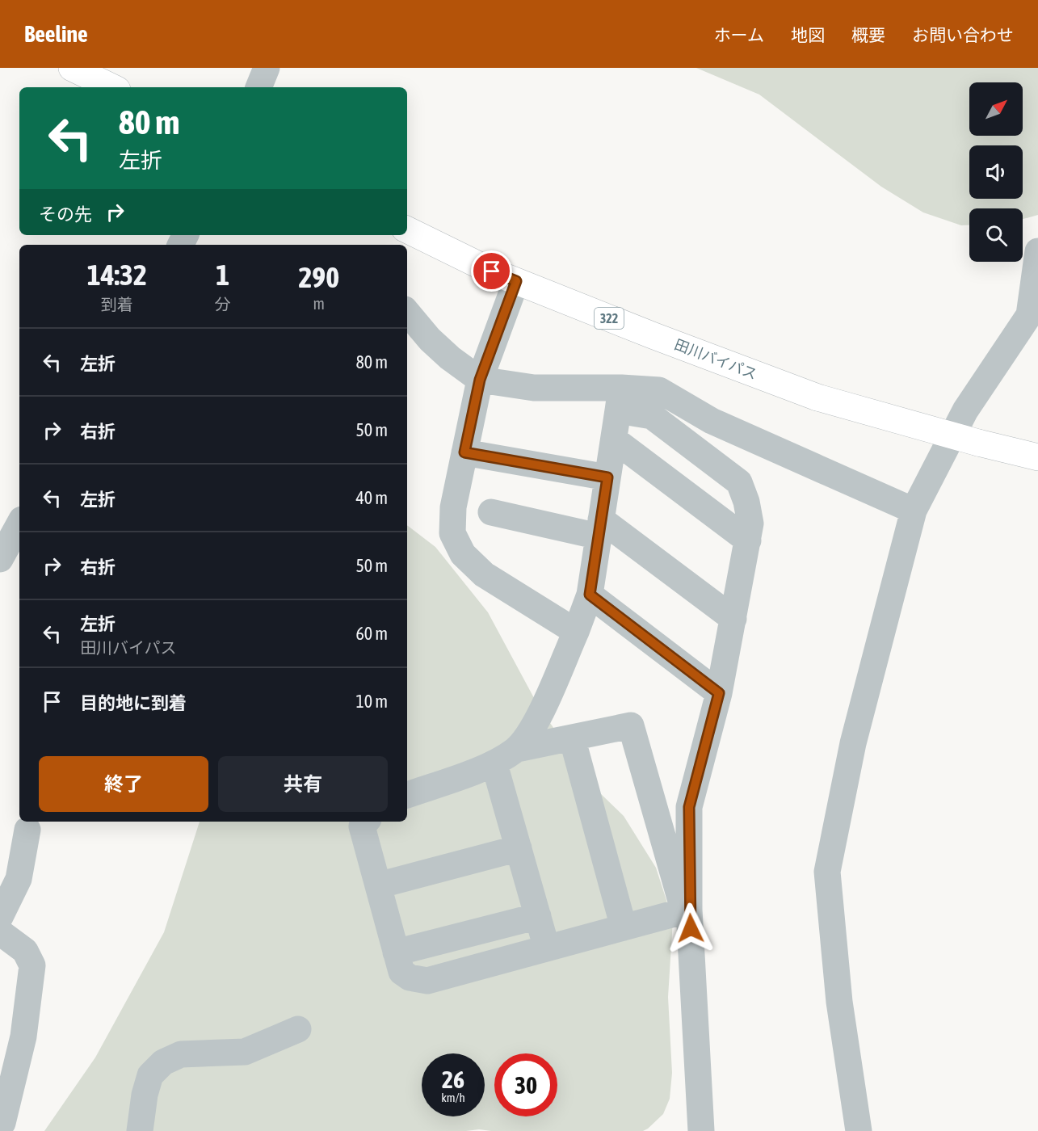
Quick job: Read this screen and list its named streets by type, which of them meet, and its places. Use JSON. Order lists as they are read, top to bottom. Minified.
{"streets":{"highway":["322","田川バイパス"]},"north":"top right","page":{"header":"Beeline","nav":["ホーム","地図","概要","お問い合わせ"],"turn":["80 m","左折"],"then":"その先","eta":["14:32","到着","1","分","290","m"],"list":[{"name":"左折","value":"80 m"},{"name":"右折","value":"50 m"},{"name":"左折","value":"40 m"},{"name":"右折","value":"50 m"},{"name":"左折","note":"田川バイパス","value":"60 m"},{"name":"目的地に到着","value":"10 m"}],"buttons":["終了","共有"],"speed":"26 km/h","limit":"30"}}
